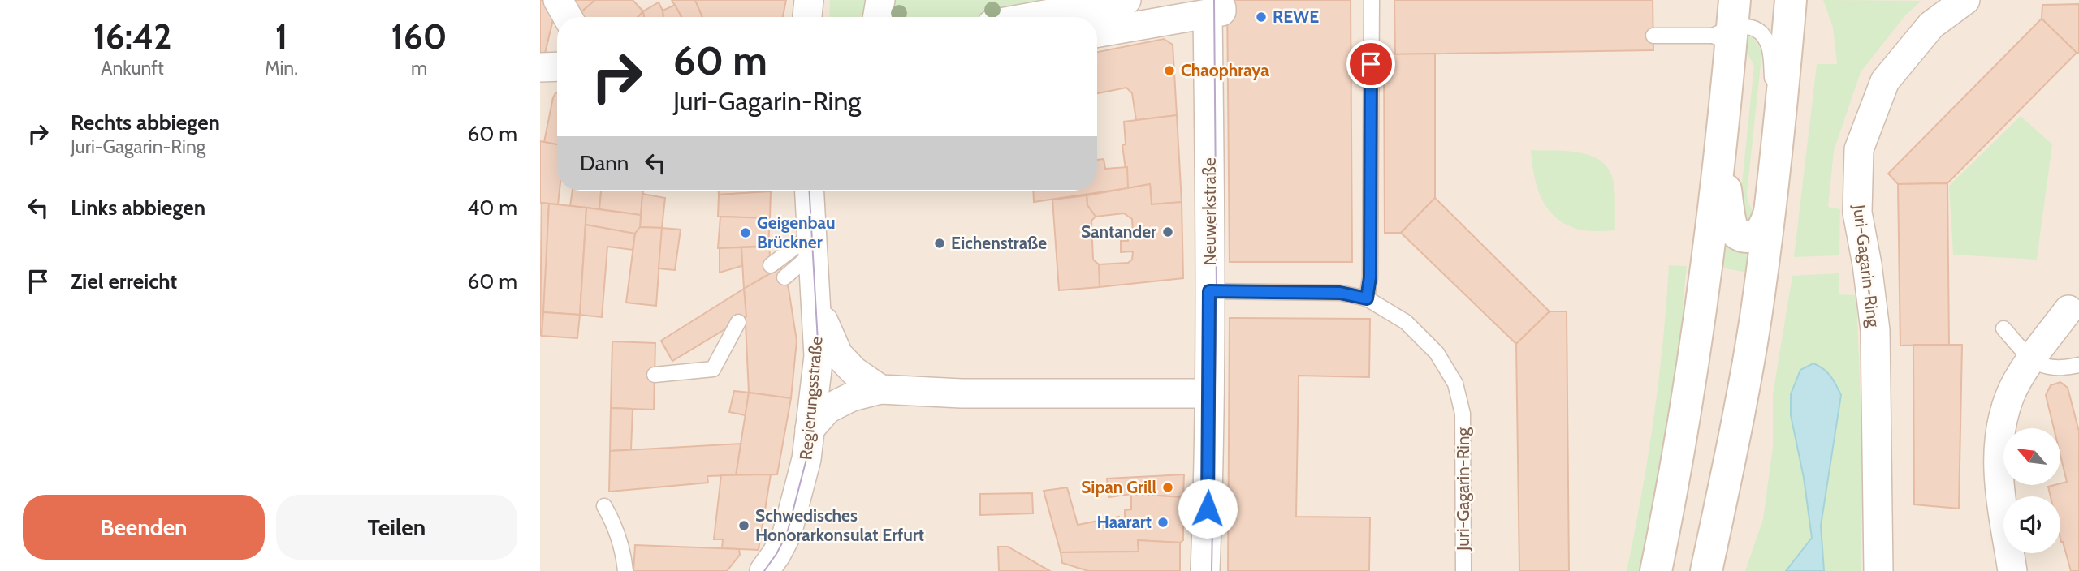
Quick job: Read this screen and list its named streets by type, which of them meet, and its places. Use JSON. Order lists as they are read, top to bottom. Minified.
{"streets":{"street":["Neuwerkstraße","Juri-Gagarin-Ring","Regierungsstraße"]},"crossings":[["Neuwerkstraße","Juri-Gagarin-Ring"]],"places":["REWE","Chaophraya","Santander","Geigenbau Brückner","Eichenstraße","Sipan Grill","Haarart","Schwedisches Honorarkonsulat Erfurt"],"north":"top left","page":{"eta":["16:42","Ankunft","1","Min.","160","m"],"turn":["60 m","Juri-Gagarin-Ring"],"list":[{"name":"Rechts abbiegen","note":"Juri-Gagarin-Ring","value":"60 m"},{"name":"Links abbiegen","value":"40 m"},{"name":"Ziel erreicht","value":"60 m"}],"then":"Dann","buttons":["Beenden","Teilen"]}}
